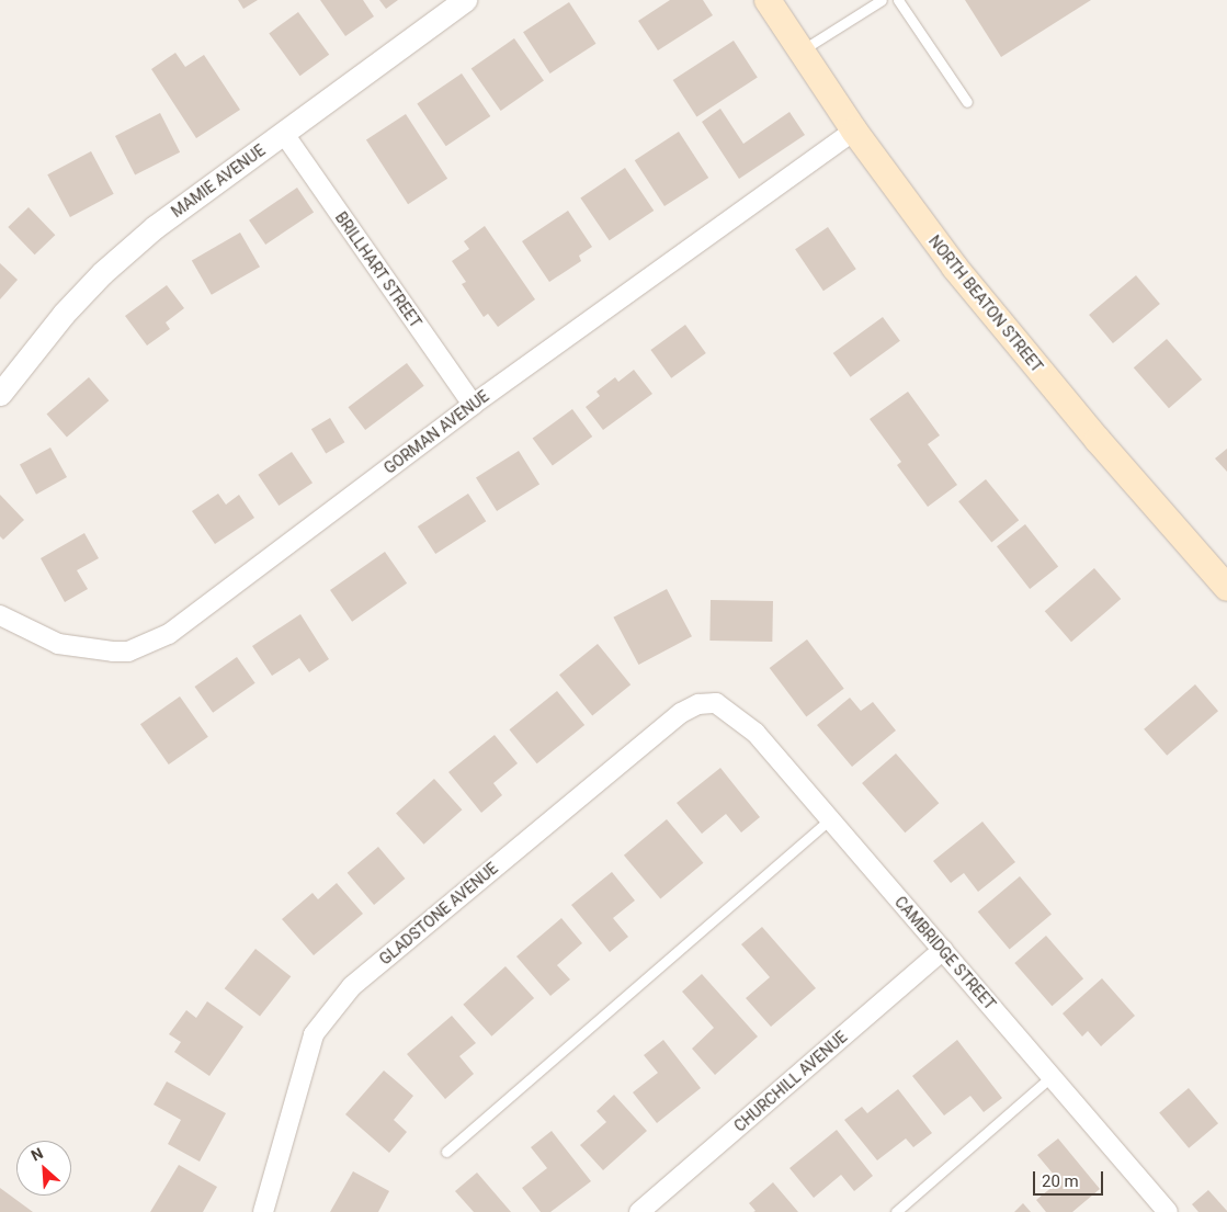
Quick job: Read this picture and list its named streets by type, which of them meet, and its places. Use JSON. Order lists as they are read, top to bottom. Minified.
{"streets":{"main road":["NORTH BEATON STREET"],"street":["MAMIE AVENUE","BRILLHART STREET","GORMAN AVENUE","GLADSTONE AVENUE","CAMBRIDGE STREET","CHURCHILL AVENUE"]},"crossings":[["MAMIE AVENUE","BRILLHART STREET"],["BRILLHART STREET","GORMAN AVENUE"],["NORTH BEATON STREET","GORMAN AVENUE"],["GLADSTONE AVENUE","CAMBRIDGE STREET"],["CAMBRIDGE STREET","CHURCHILL AVENUE"]],"scale_bar":"20 m","north":"top left"}
